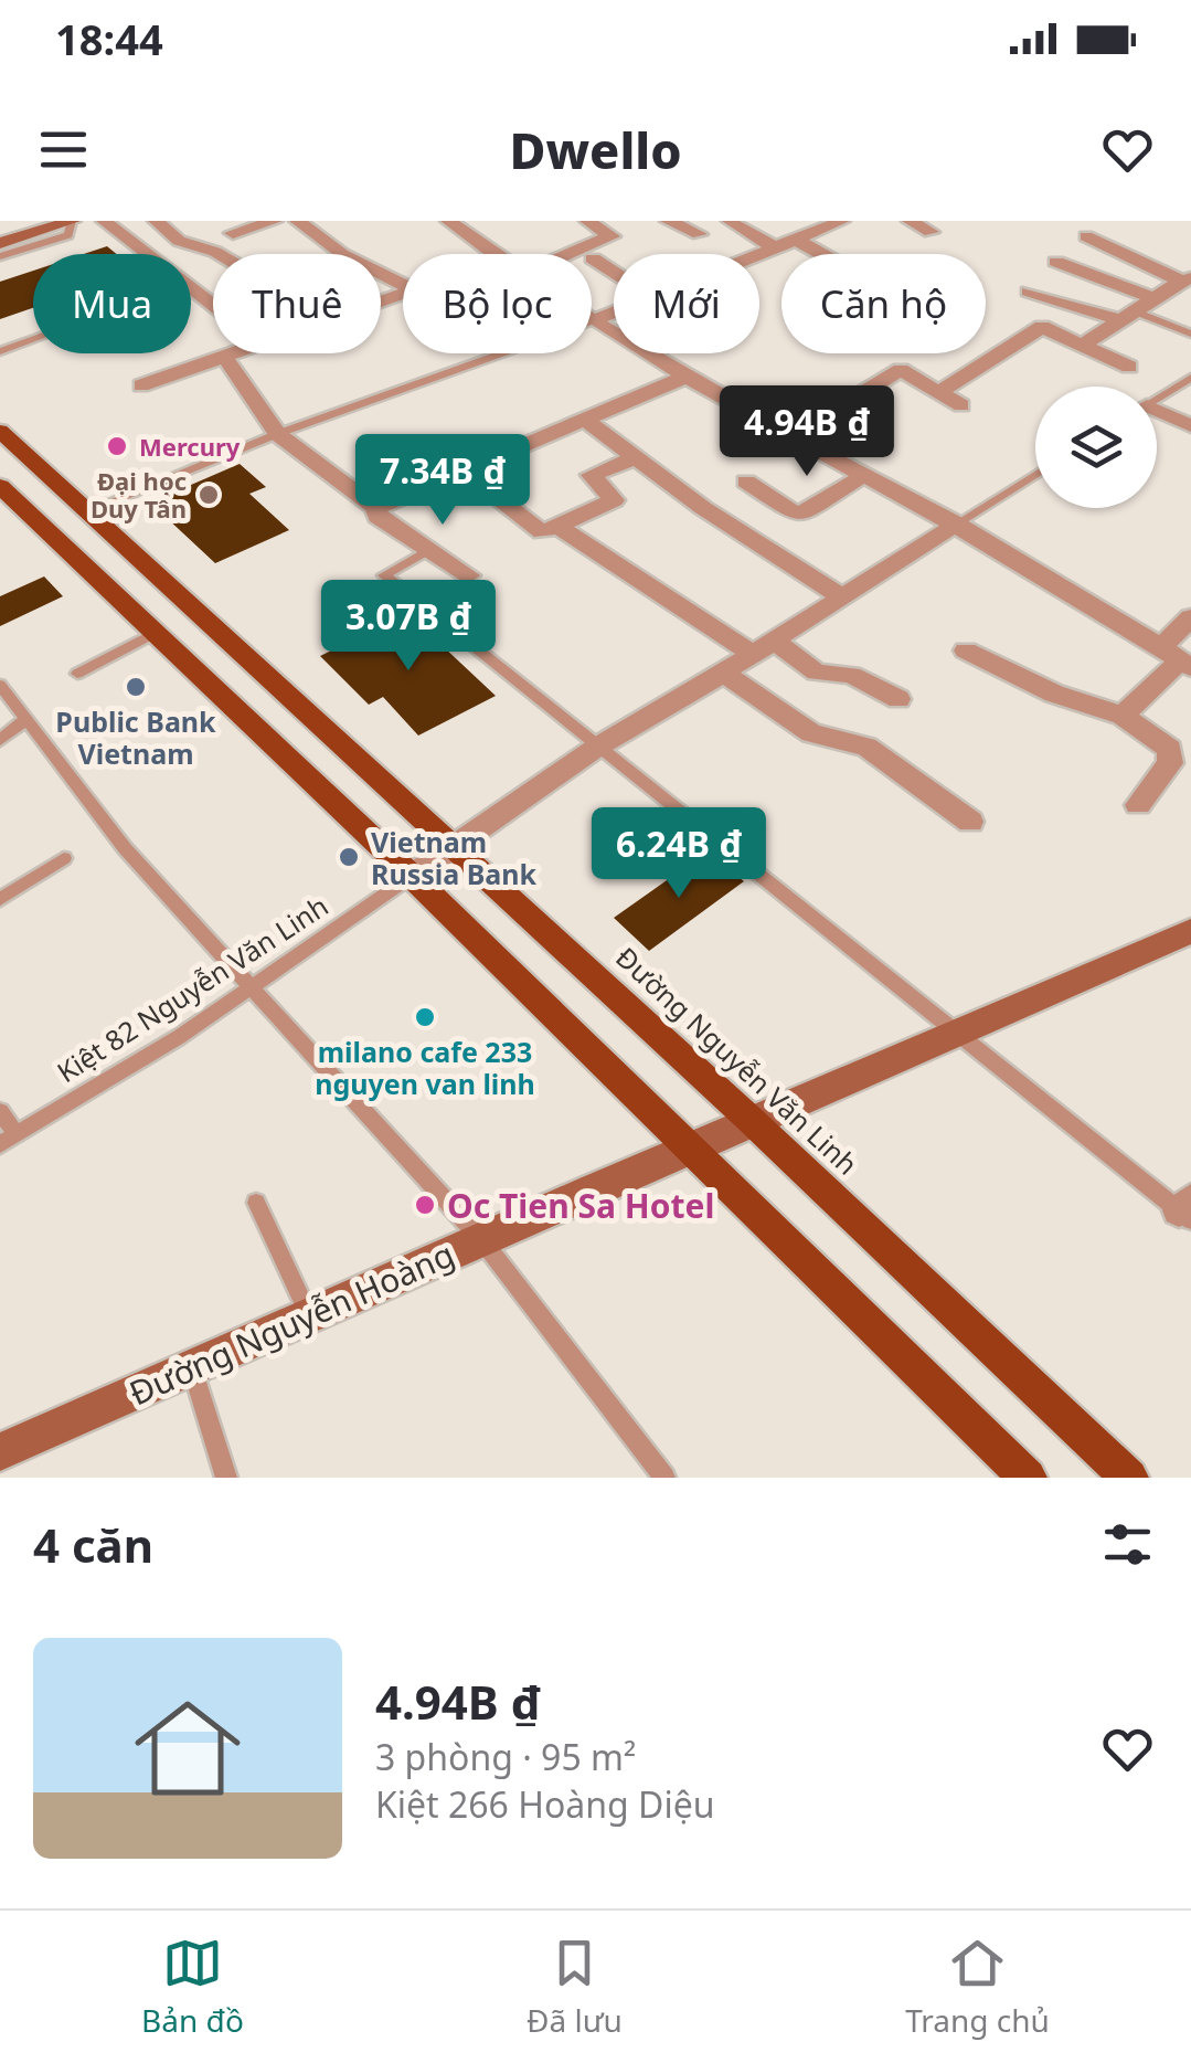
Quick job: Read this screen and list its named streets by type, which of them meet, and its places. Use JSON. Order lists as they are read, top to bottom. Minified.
{"streets":{"main road":["Đường Nguyễn Văn Linh"],"street":["Đường Nguyễn Hoàng"],"lane":["Kiệt 82 Nguyễn Văn Linh"]},"crossings":[["Đường Nguyễn Văn Linh","Đường Nguyễn Hoàng"]],"places":["Mercury","Đại học Duy Tân","Public Bank Vietnam","Vietnam Russia Bank","milano cafe 233 nguyen van linh","Oc Tien Sa Hotel"],"page":{"status":"18:44","header":"Dwello","chip":["Mua","Thuê","Bộ lọc","Mới","Căn hộ"],"price":["4.94B ₫","7.34B ₫","3.07B ₫","6.24B ₫"],"heading":"4 căn","list":[{"name":"4.94B ₫","note":"3 phòng · 95 m² · Kiệt 266 Hoàng Diệu"}],"tabs":["Bản đồ","Đã lưu","Trang chủ"]}}
